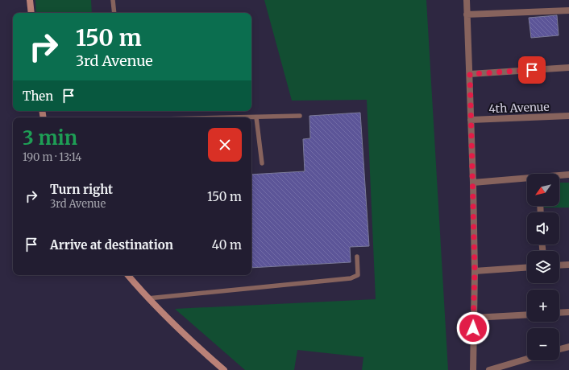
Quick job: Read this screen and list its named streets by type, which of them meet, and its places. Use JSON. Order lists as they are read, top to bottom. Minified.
{"streets":{"street":["4th Avenue"]},"north":"bottom left","page":{"turn":["150 m","3rd Avenue"],"then":"Then","heading":["3 min","190 m · 13:14"],"list":[{"name":"Turn right","note":"3rd Avenue","value":"150 m"},{"name":"Arrive at destination","value":"40 m"}],"map_buttons":["+","−"]}}
